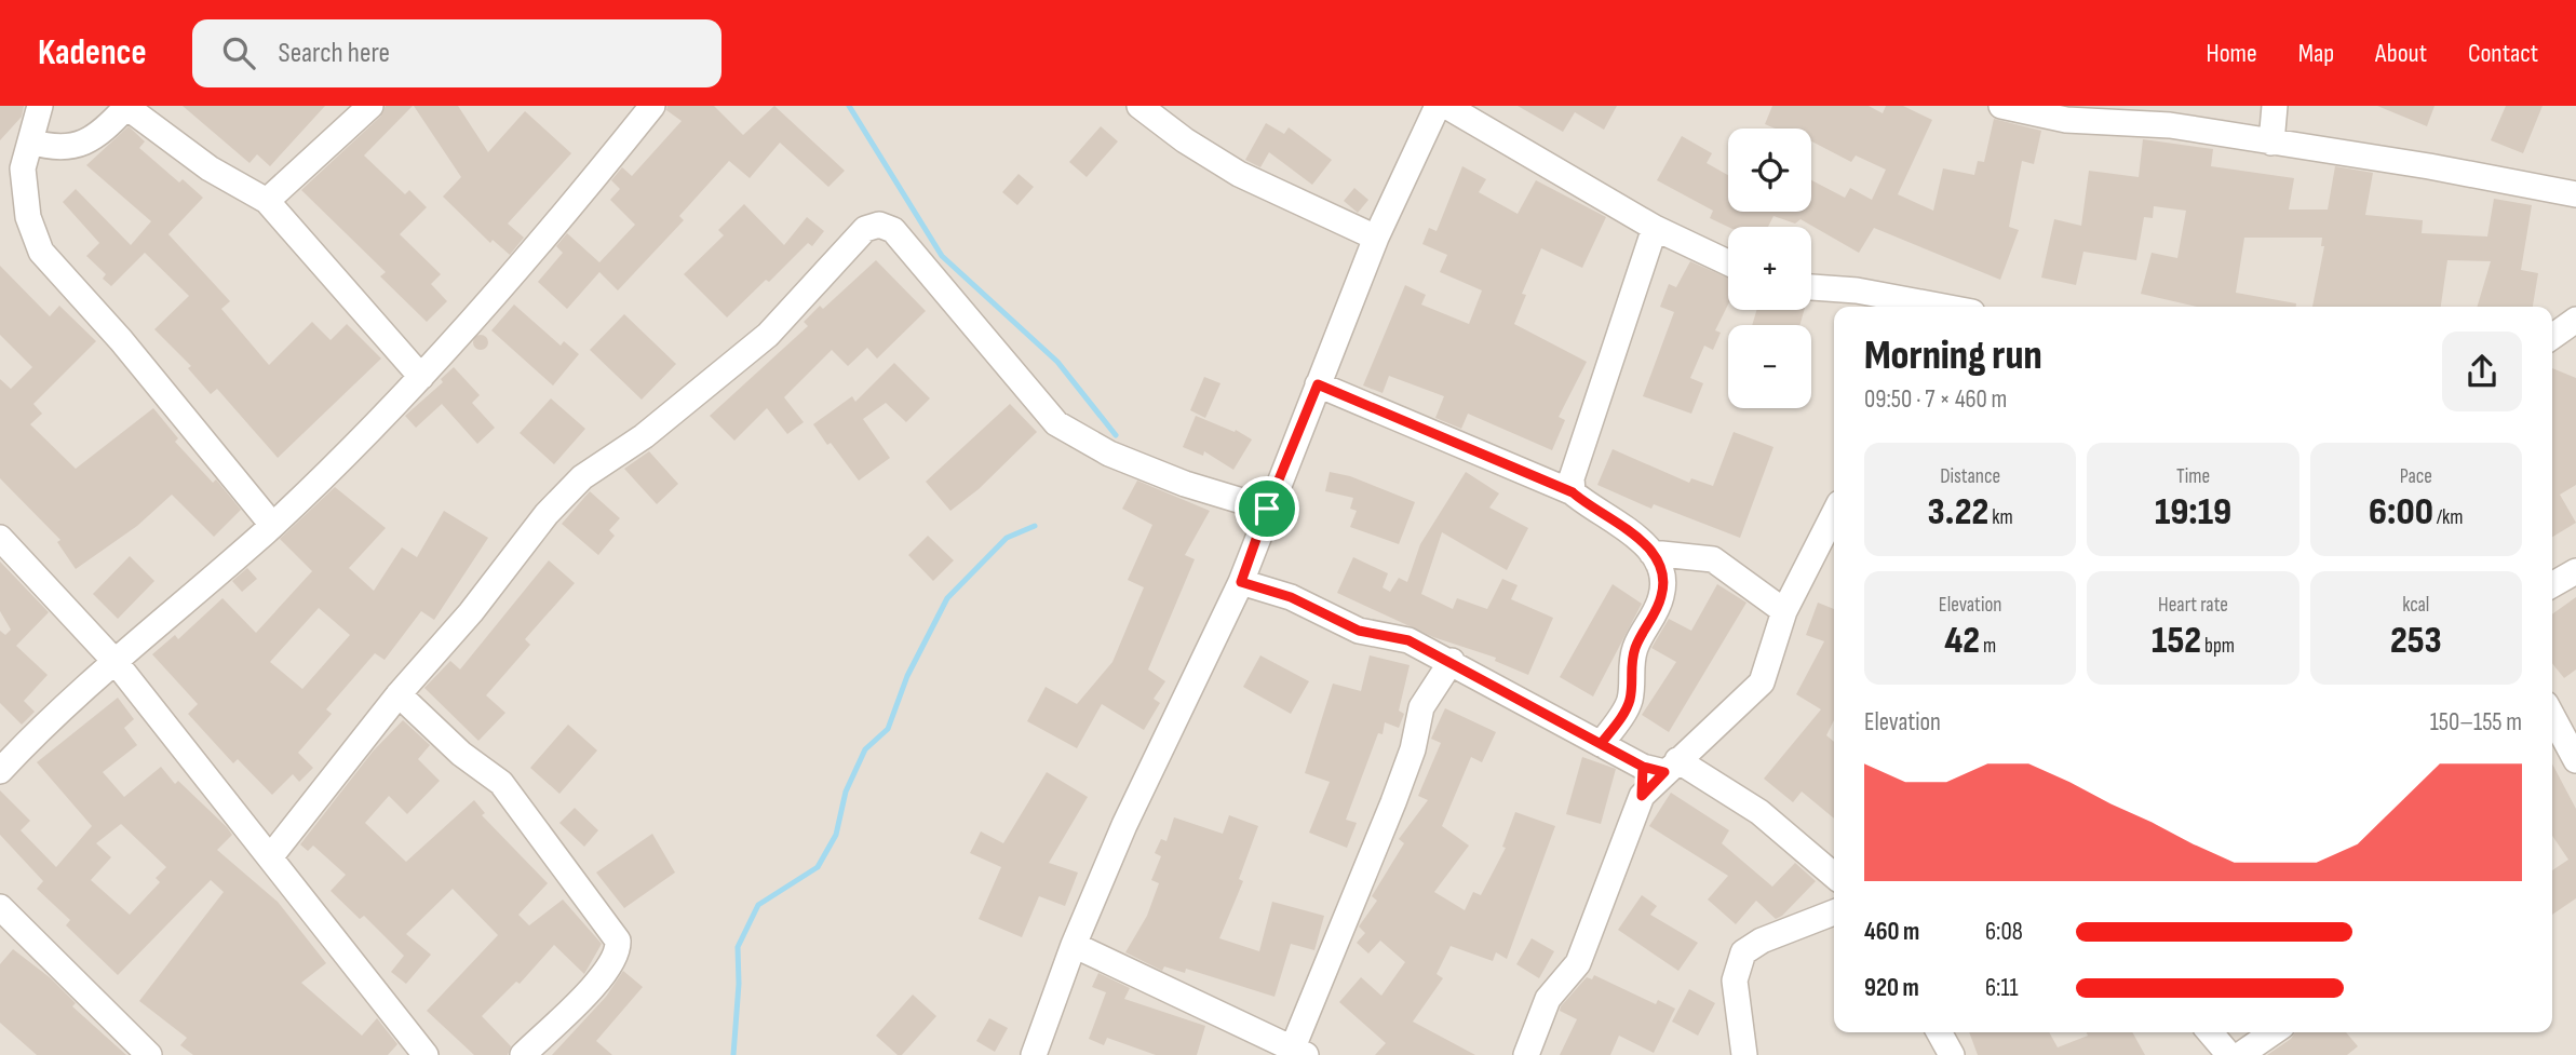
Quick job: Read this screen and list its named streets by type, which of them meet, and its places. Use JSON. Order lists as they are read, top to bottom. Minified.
{"page":{"header":"Kadence","search":"Search here","nav":["Home","Map","About","Contact"],"map_buttons":["+","−"],"heading":["Morning run","09:50 · 7 × 460 m"],"stats":[["Distance","3.22 km"],["Time","19:19"],["Pace","6:00 /km"],["Elevation","42 m"],["Heart rate","152 bpm"],["kcal","253"]],"chart":["Elevation","150–155 m"],"list":[{"name":"460 m","note":"6:08"},{"name":"920 m","note":"6:11"}]}}
